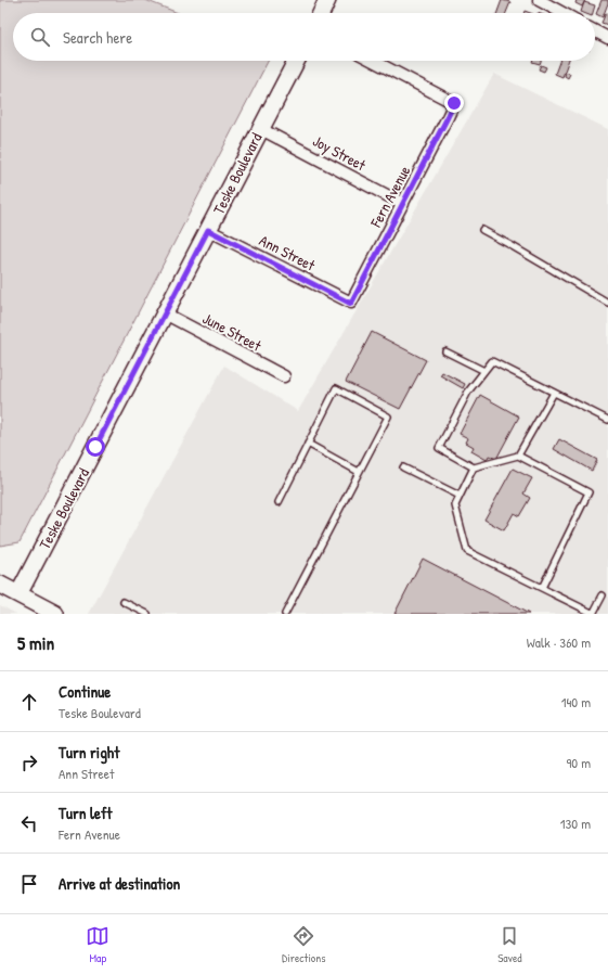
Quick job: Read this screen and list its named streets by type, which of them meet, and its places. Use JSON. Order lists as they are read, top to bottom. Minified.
{"streets":{"street":["Joy Street","Teske Boulevard","Fern Avenue","Ann Street","June Street"]},"crossings":[["Joy Street","Teske Boulevard"],["Joy Street","Fern Avenue"],["Teske Boulevard","Ann Street"],["Teske Boulevard","June Street"],["Fern Avenue","Ann Street"]],"page":{"search":"Search here","heading":["5 min","Walk · 360 m"],"list":[["Continue","Teske Boulevard","140 m"],["Turn right","Ann Street","90 m"],["Turn left","Fern Avenue","130 m"],"Arrive at destination"],"nav":["Map","Directions","Saved"]}}
